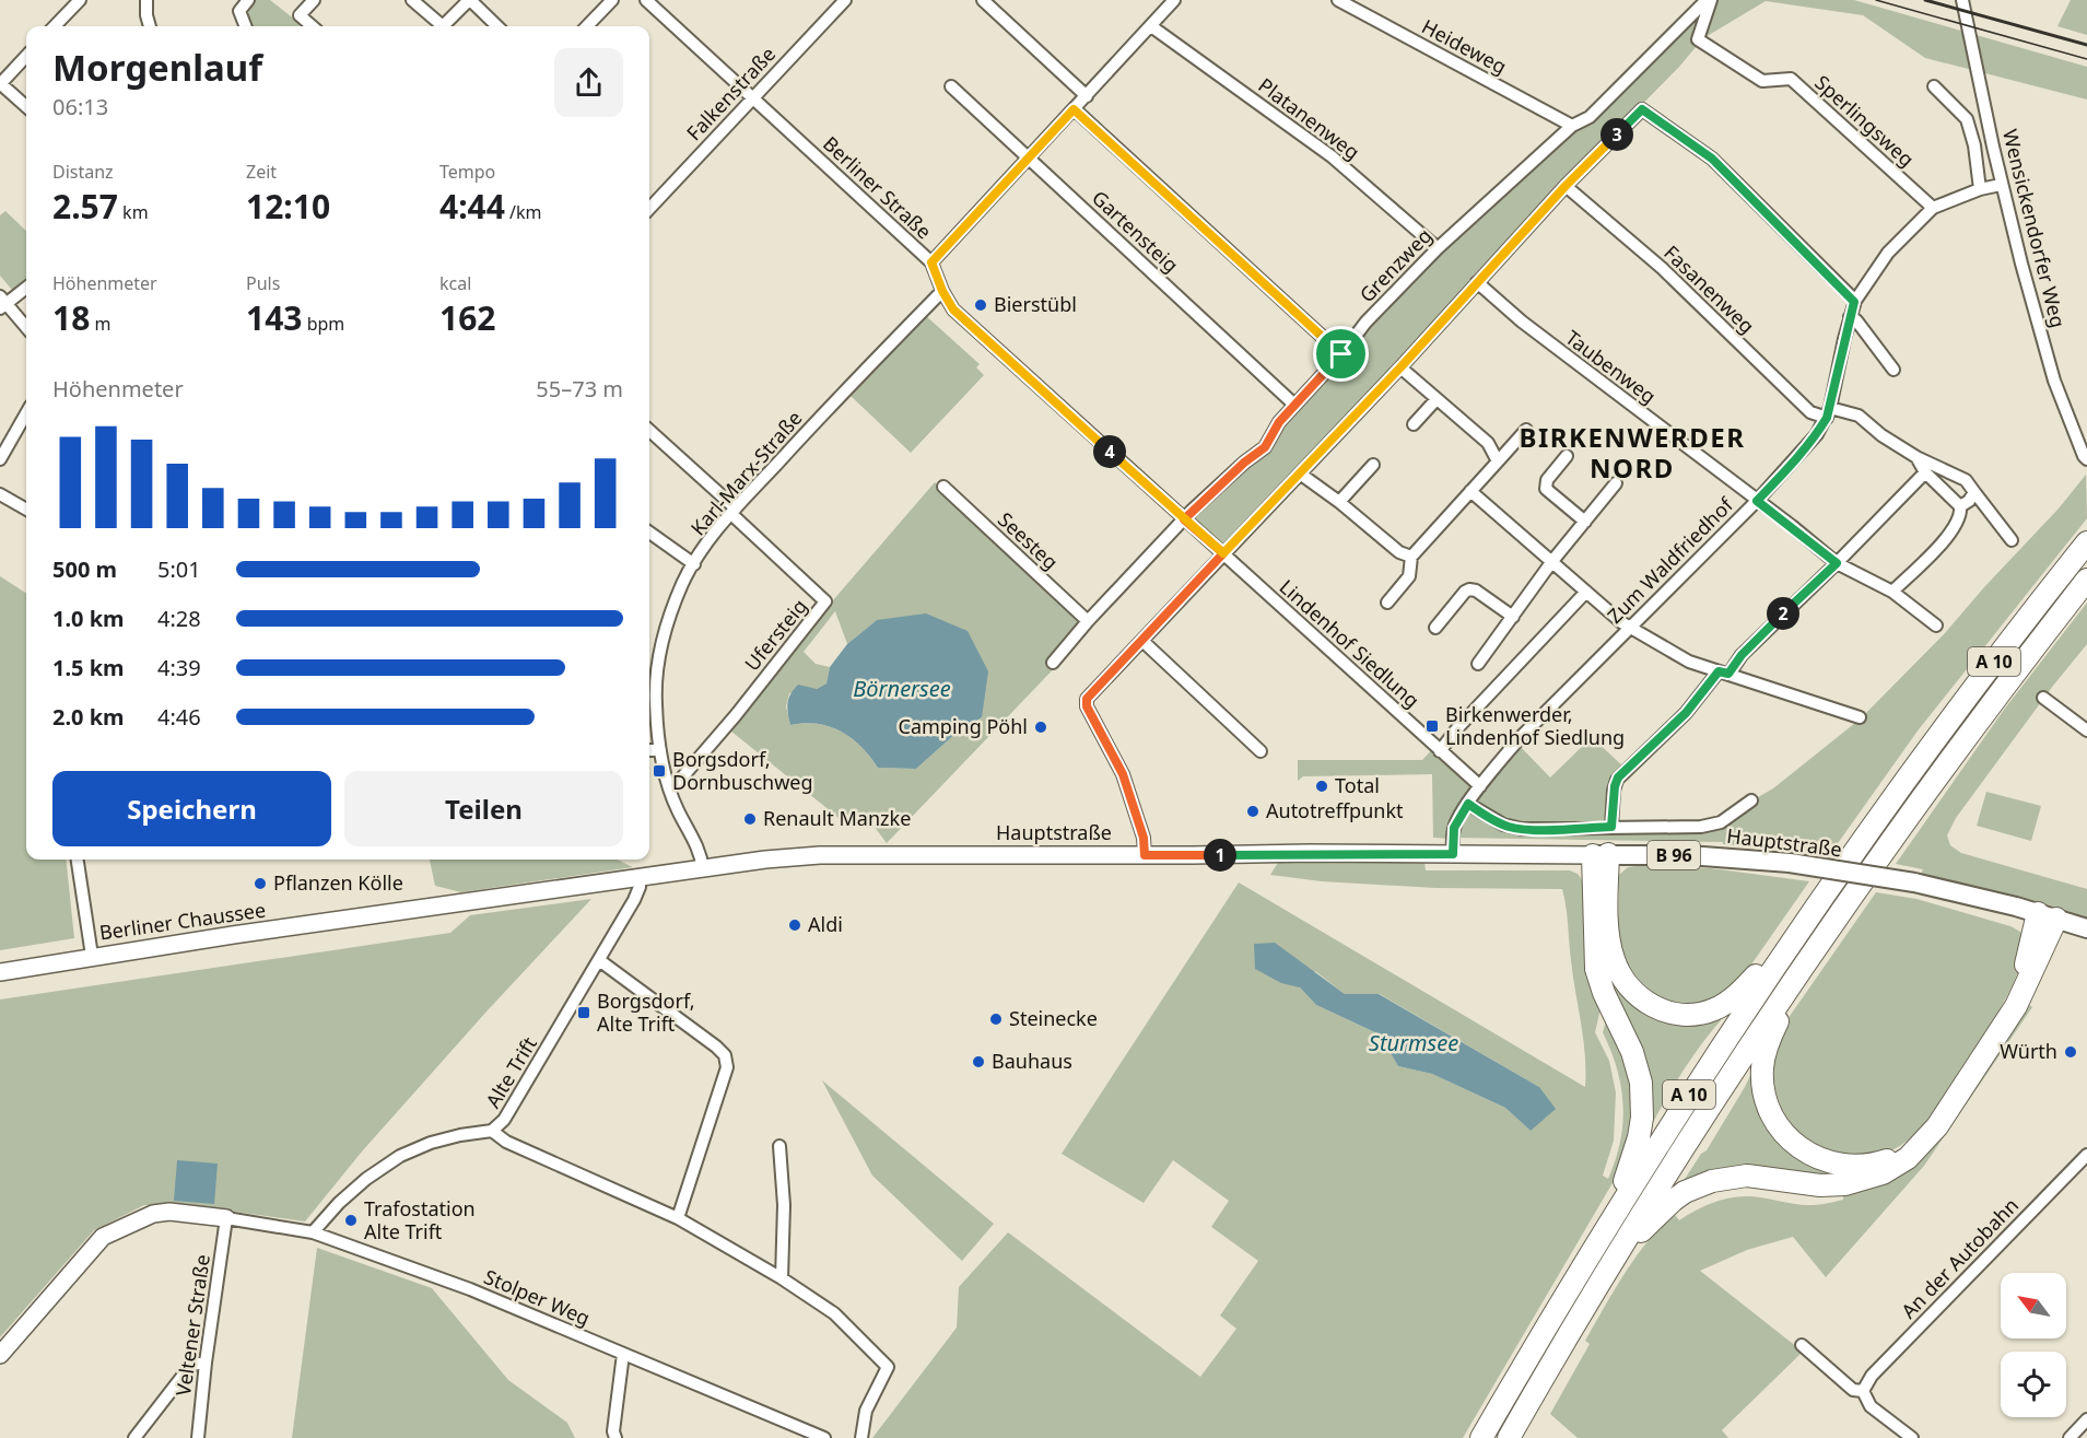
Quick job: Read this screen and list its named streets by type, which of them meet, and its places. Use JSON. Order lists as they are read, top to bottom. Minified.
{"streets":{"highway":["A 10"],"main road":["Hauptstraße","B 96","Berliner Chaussee"],"street":["Heideweg","Falkenstraße","Platanenweg","Sperlingsweg","Berliner Straße","Wensickendorfer Weg","Gartensteig","Grenzweg","Fasanenweg","Taubenweg","Karl-Marx-Straße","Seesteg","Zum Waldfriedhof","Ufersteig","Lindenhof Siedlung","Alte Trift","An der Autobahn","Stolper Weg","Veltener Straße"]},"crossings":[["Heideweg","Grenzweg"],["Falkenstraße","Berliner Straße"],["Platanenweg","Grenzweg"],["Sperlingsweg","Zum Waldfriedhof"],["Berliner Straße","Grenzweg"],["Berliner Straße","Karl-Marx-Straße"],["Berliner Straße","Lindenhof Siedlung"],["Wensickendorfer Weg","Zum Waldfriedhof"],["Gartensteig","Grenzweg"],["Grenzweg","Seesteg"],["Grenzweg","Lindenhof Siedlung"],["Fasanenweg","Zum Waldfriedhof"],["Taubenweg","Zum Waldfriedhof"],["Karl-Marx-Straße","Ufersteig"],["Karl-Marx-Straße","Berliner Chaussee"],["Zum Waldfriedhof","Lindenhof Siedlung"],["Zum Waldfriedhof","Hauptstraße"],["Hauptstraße","Berliner Chaussee"],["Berliner Chaussee","Alte Trift"],["Alte Trift","Stolper Weg"],["Stolper Weg","Veltener Straße"]],"districts":["BIRKENWERDER NORD"],"water":["Börnersee","Sturmsee"],"places":{"other":["Bierstübl","Camping Pöhl","Total","Autotreffpunkt","Renault Manzke","Pflanzen Kölle","Aldi","Steinecke","Würth","Bauhaus","Trafostation Alte Trift"],"transit":["Birkenwerder, Lindenhof Siedlung","Borgsdorf, Dornbuschweg","Borgsdorf, Alte Trift"]},"north":"top left","page":{"heading":["Morgenlauf","06:13"],"pins":["3","4","2","1"],"stats":[["Distanz","2.57 km"],["Zeit","12:10"],["Tempo","4:44 /km"],["Höhenmeter","18 m"],["Puls","143 bpm"],["kcal","162"]],"chart":["Höhenmeter","55–73 m"],"list":[{"name":"500 m","note":"5:01"},{"name":"1.0 km","note":"4:28"},{"name":"1.5 km","note":"4:39"},{"name":"2.0 km","note":"4:46"}],"buttons":["Speichern","Teilen"]}}
